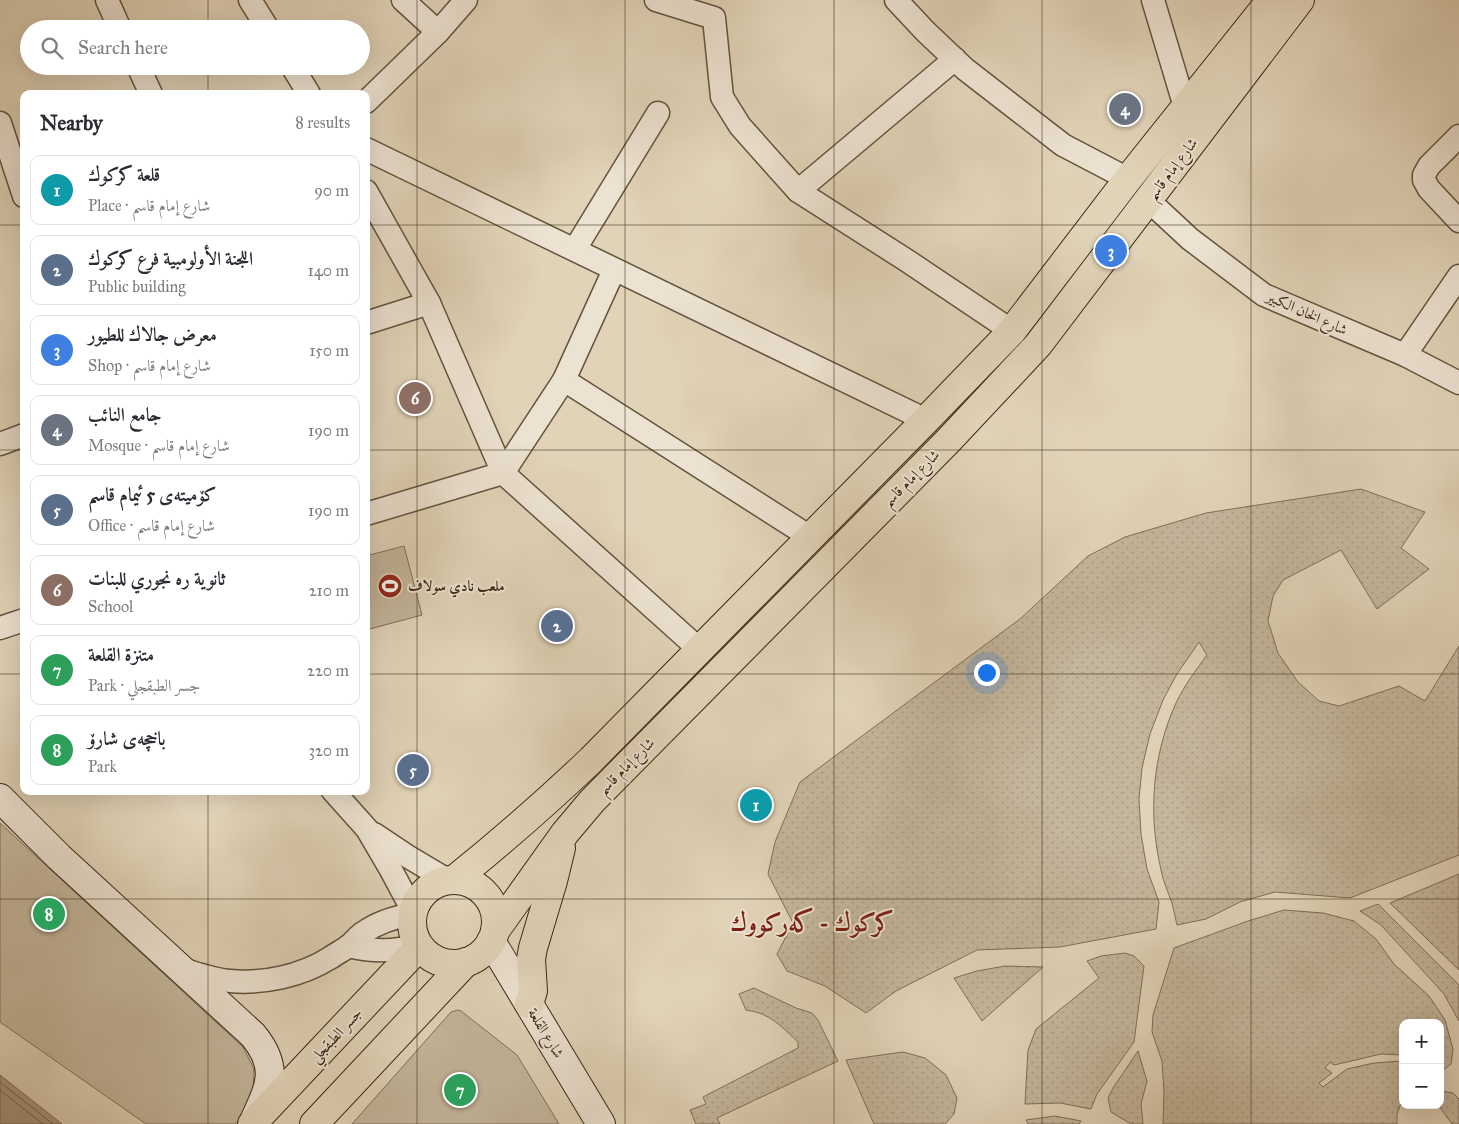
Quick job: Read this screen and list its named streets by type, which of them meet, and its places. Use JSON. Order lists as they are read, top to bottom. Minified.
{"streets":{"main road":["شارع إمام قاسم","جسر الطبقجلي"],"street":["شارع الخان الكبير","شارع القلعة"]},"crossings":[["شارع إمام قاسم","شارع الخان الكبير"],["شارع إمام قاسم","شارع القلعة"],["شارع إمام قاسم","جسر الطبقجلي"],["شارع القلعة","جسر الطبقجلي"]],"districts":["كركوك - کەرکووك"],"places":{"sports":["ملعب نادي سولاف"]},"page":{"search":"Search here","heading":["Nearby","8 results"],"pins":["4","3","6","2","5","1","8","7"],"list":[{"mark":"1","name":"قلعة كركوك","note":"Place · شارع إمام قاسم","value":"90 m"},{"mark":"2","name":"اللجنة الأولومبية فرع كركوك","note":"Public building","value":"140 m"},{"mark":"3","name":"معرض جالاك للطيور","note":"Shop · شارع إمام قاسم","value":"150 m"},{"mark":"4","name":"جامع النائب","note":"Mosque · شارع إمام قاسم","value":"190 m"},{"mark":"5","name":"کۆمیتەی 5 ئیمام قاسم","note":"Office · شارع إمام قاسم","value":"190 m"},{"mark":"6","name":"ثانوية ره نجوري للبنات","note":"School","value":"210 m"},{"mark":"7","name":"متنزة القلعة","note":"Park · جسر الطبقجلي","value":"220 m"},{"mark":"8","name":"باخچەی شارۆ","note":"Park","value":"320 m"}],"map_buttons":["+","−"]}}
